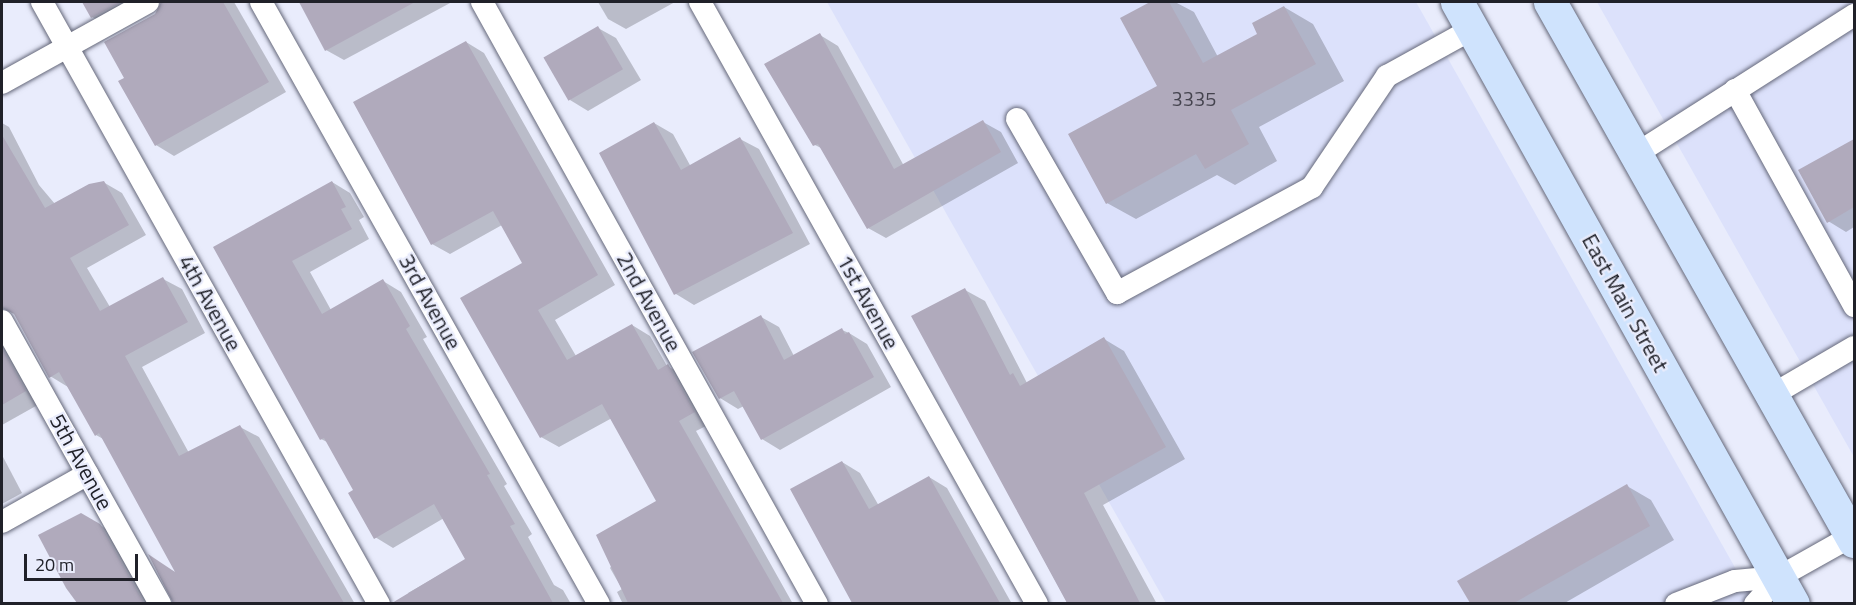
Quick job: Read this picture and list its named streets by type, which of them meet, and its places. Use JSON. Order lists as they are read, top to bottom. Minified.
{"streets":{"main road":["East Main Street"],"lane":["3rd Avenue","2nd Avenue","1st Avenue","4th Avenue","5th Avenue"]},"house_numbers":["3335"],"scale_bar":"20 m"}
